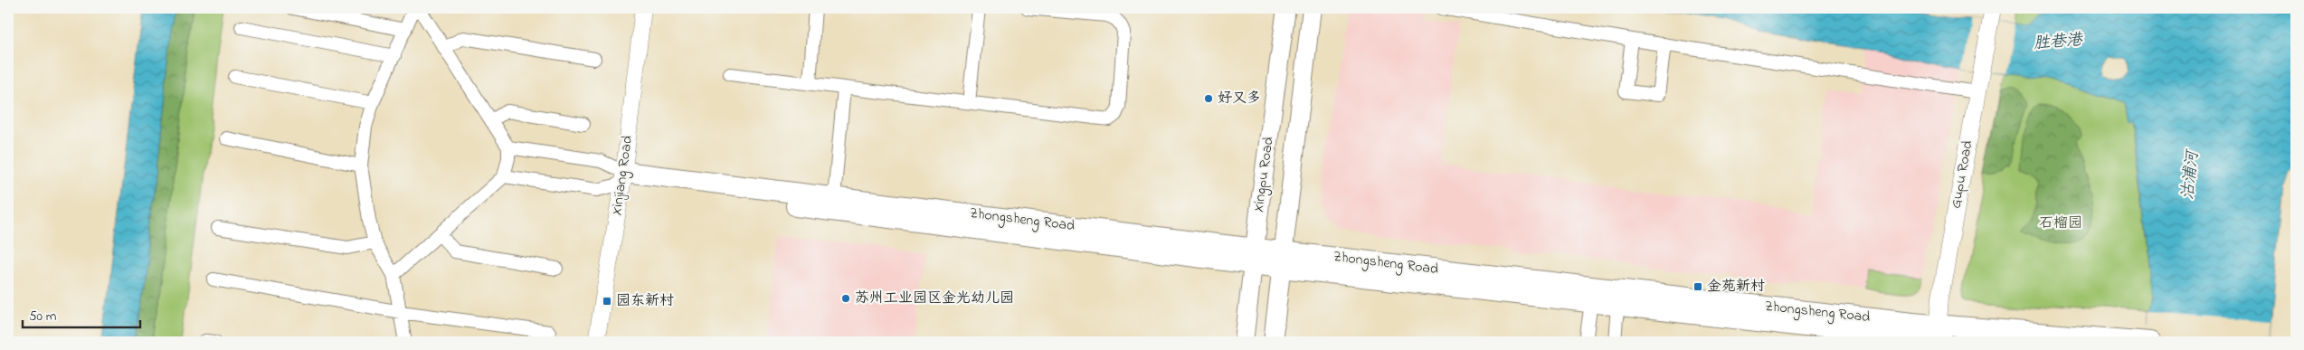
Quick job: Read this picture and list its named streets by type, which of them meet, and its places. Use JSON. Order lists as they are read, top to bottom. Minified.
{"streets":{"main road":["Xingpu Road","Zhongsheng Road"],"street":["Gupu Road","Xinjiang Road"]},"crossings":[["Xingpu Road","Zhongsheng Road"],["Gupu Road","Zhongsheng Road"],["Xinjiang Road","Zhongsheng Road"]],"water":["胜巷港","沽浦河"],"parks":["石榴园"],"places":{"other":["好又多","苏州工业园区金光幼儿园"],"transit":["金苑新村","园东新村"]},"scale_bar":"50 m"}
